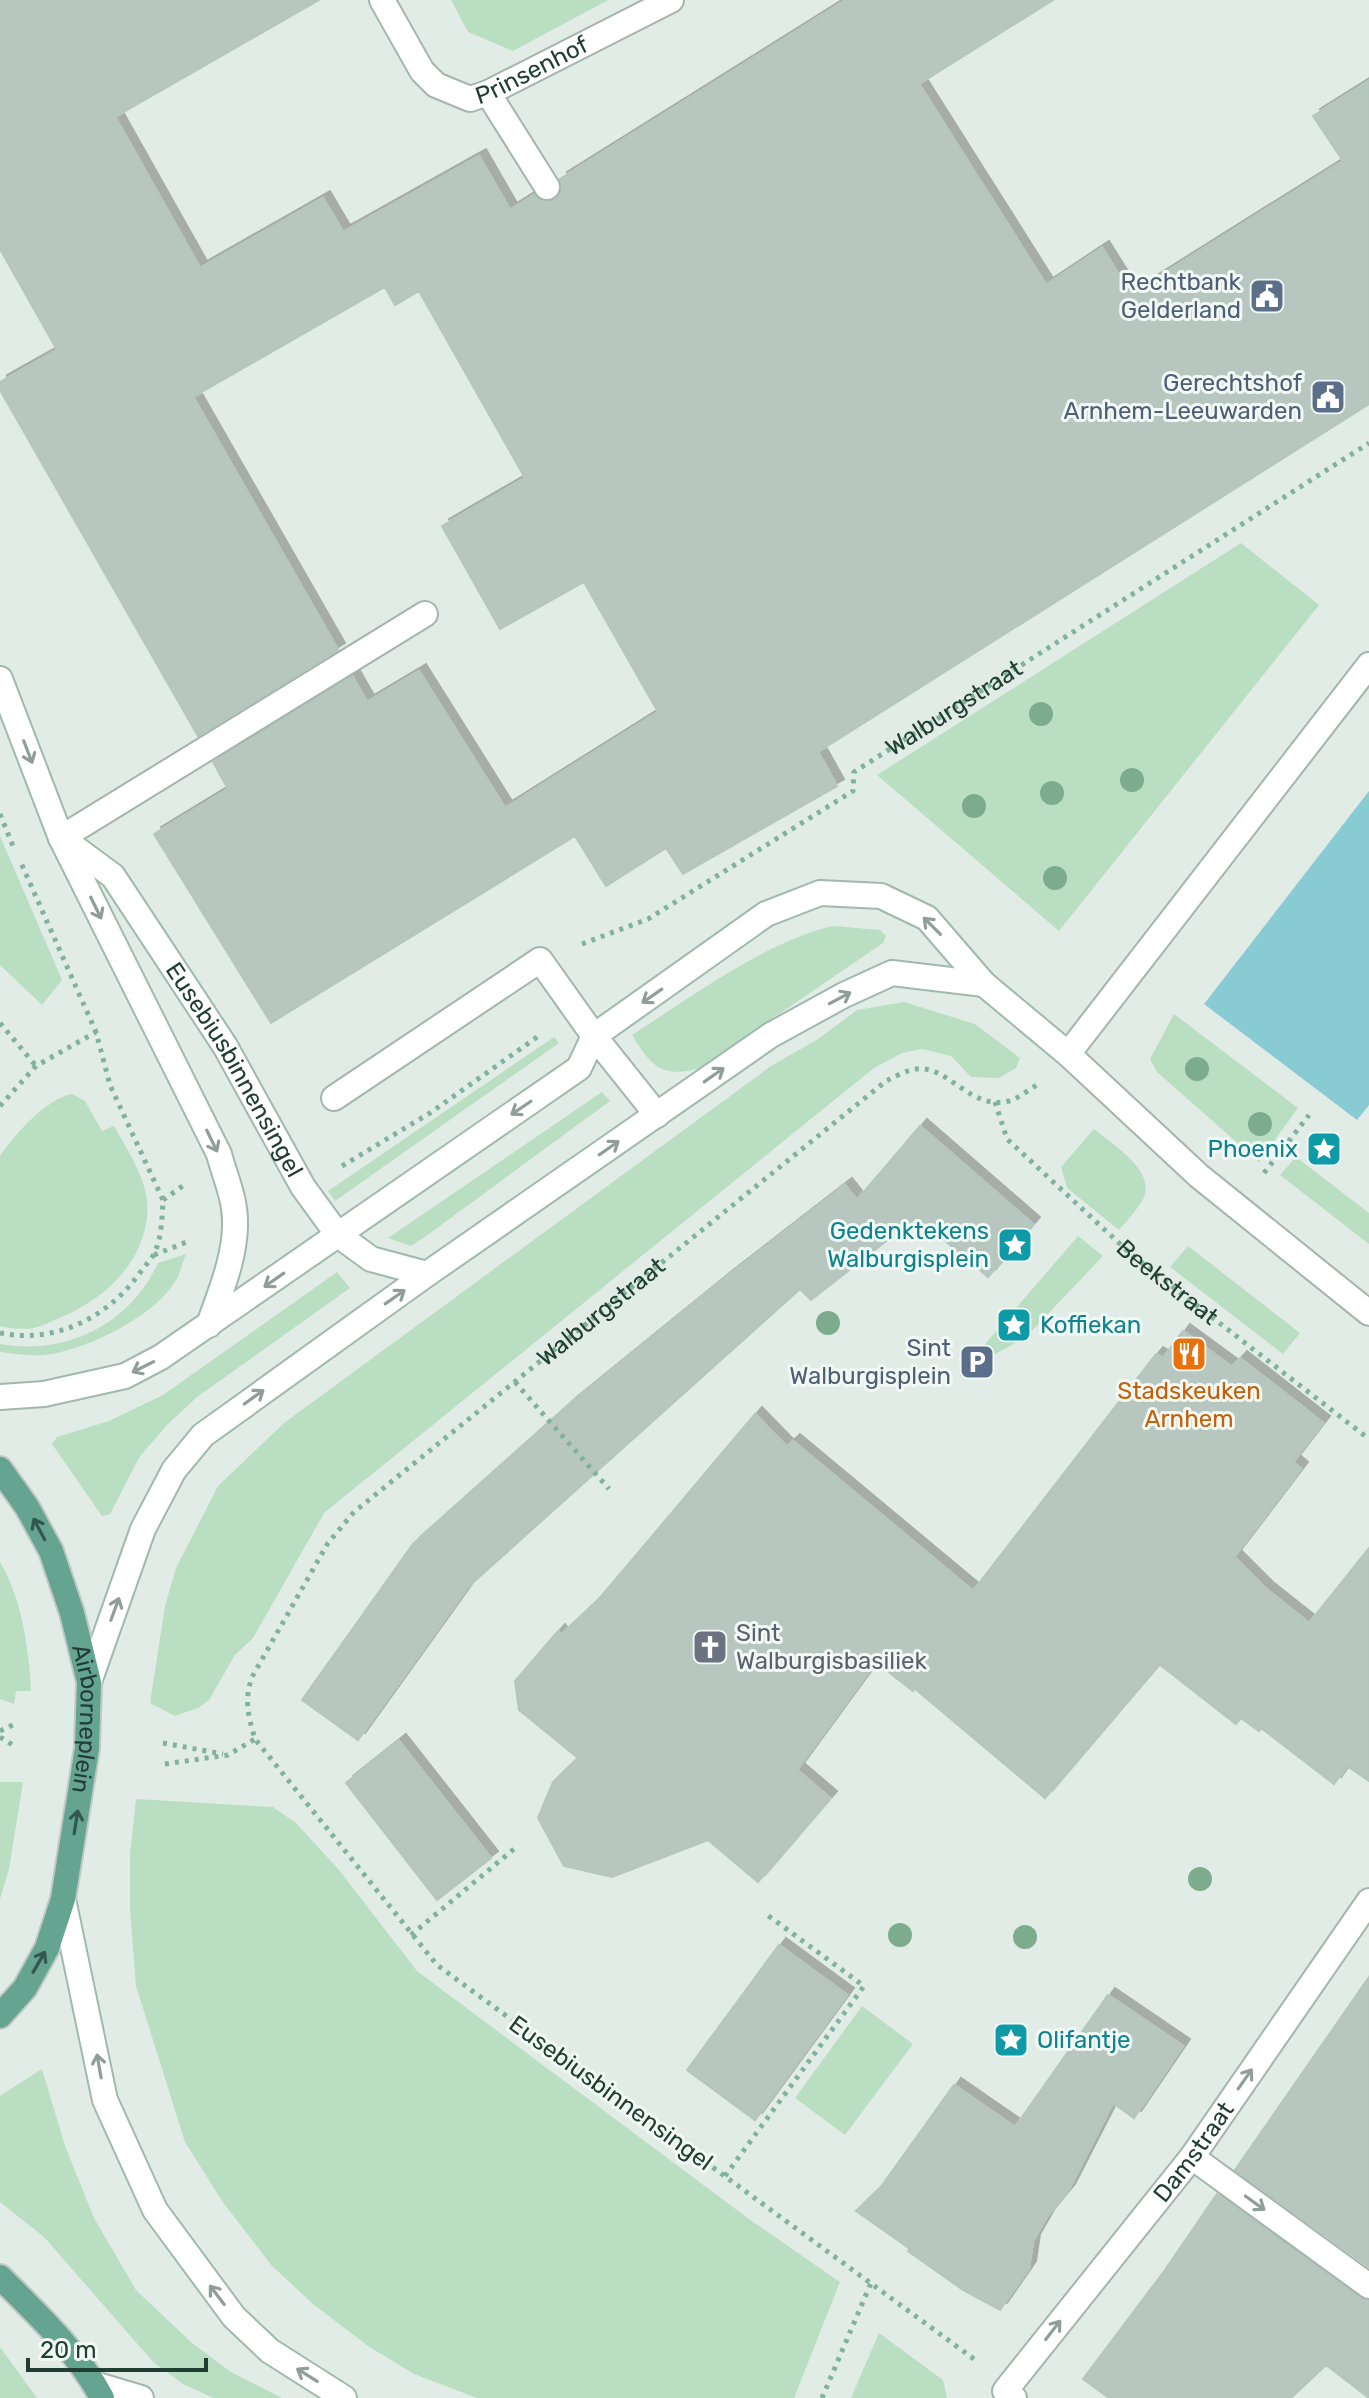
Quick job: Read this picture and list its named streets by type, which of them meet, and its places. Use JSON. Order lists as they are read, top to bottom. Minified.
{"streets":{"main road":["Airborneplein"],"street":["Prinsenhof","Eusebiusbinnensingel","Damstraat"],"path":["Walburgstraat","Beekstraat"]},"crossings":[["Walburgstraat","Eusebiusbinnensingel"],["Walburgstraat","Beekstraat"],["Eusebiusbinnensingel","Damstraat"]],"one_way":["Airborneplein","Damstraat"],"places":{"public building":["Rechtbank Gelderland","Gerechtshof Arnhem-Leeuwarden"],"place":["Phoenix","Gedenktekens Walburgisplein","Koffiekan","Olifantje"],"restaurant":["Stadskeuken Arnhem"],"parking":["Sint Walburgisplein"],"church":["Sint Walburgisbasiliek"]},"scale_bar":"20 m"}
